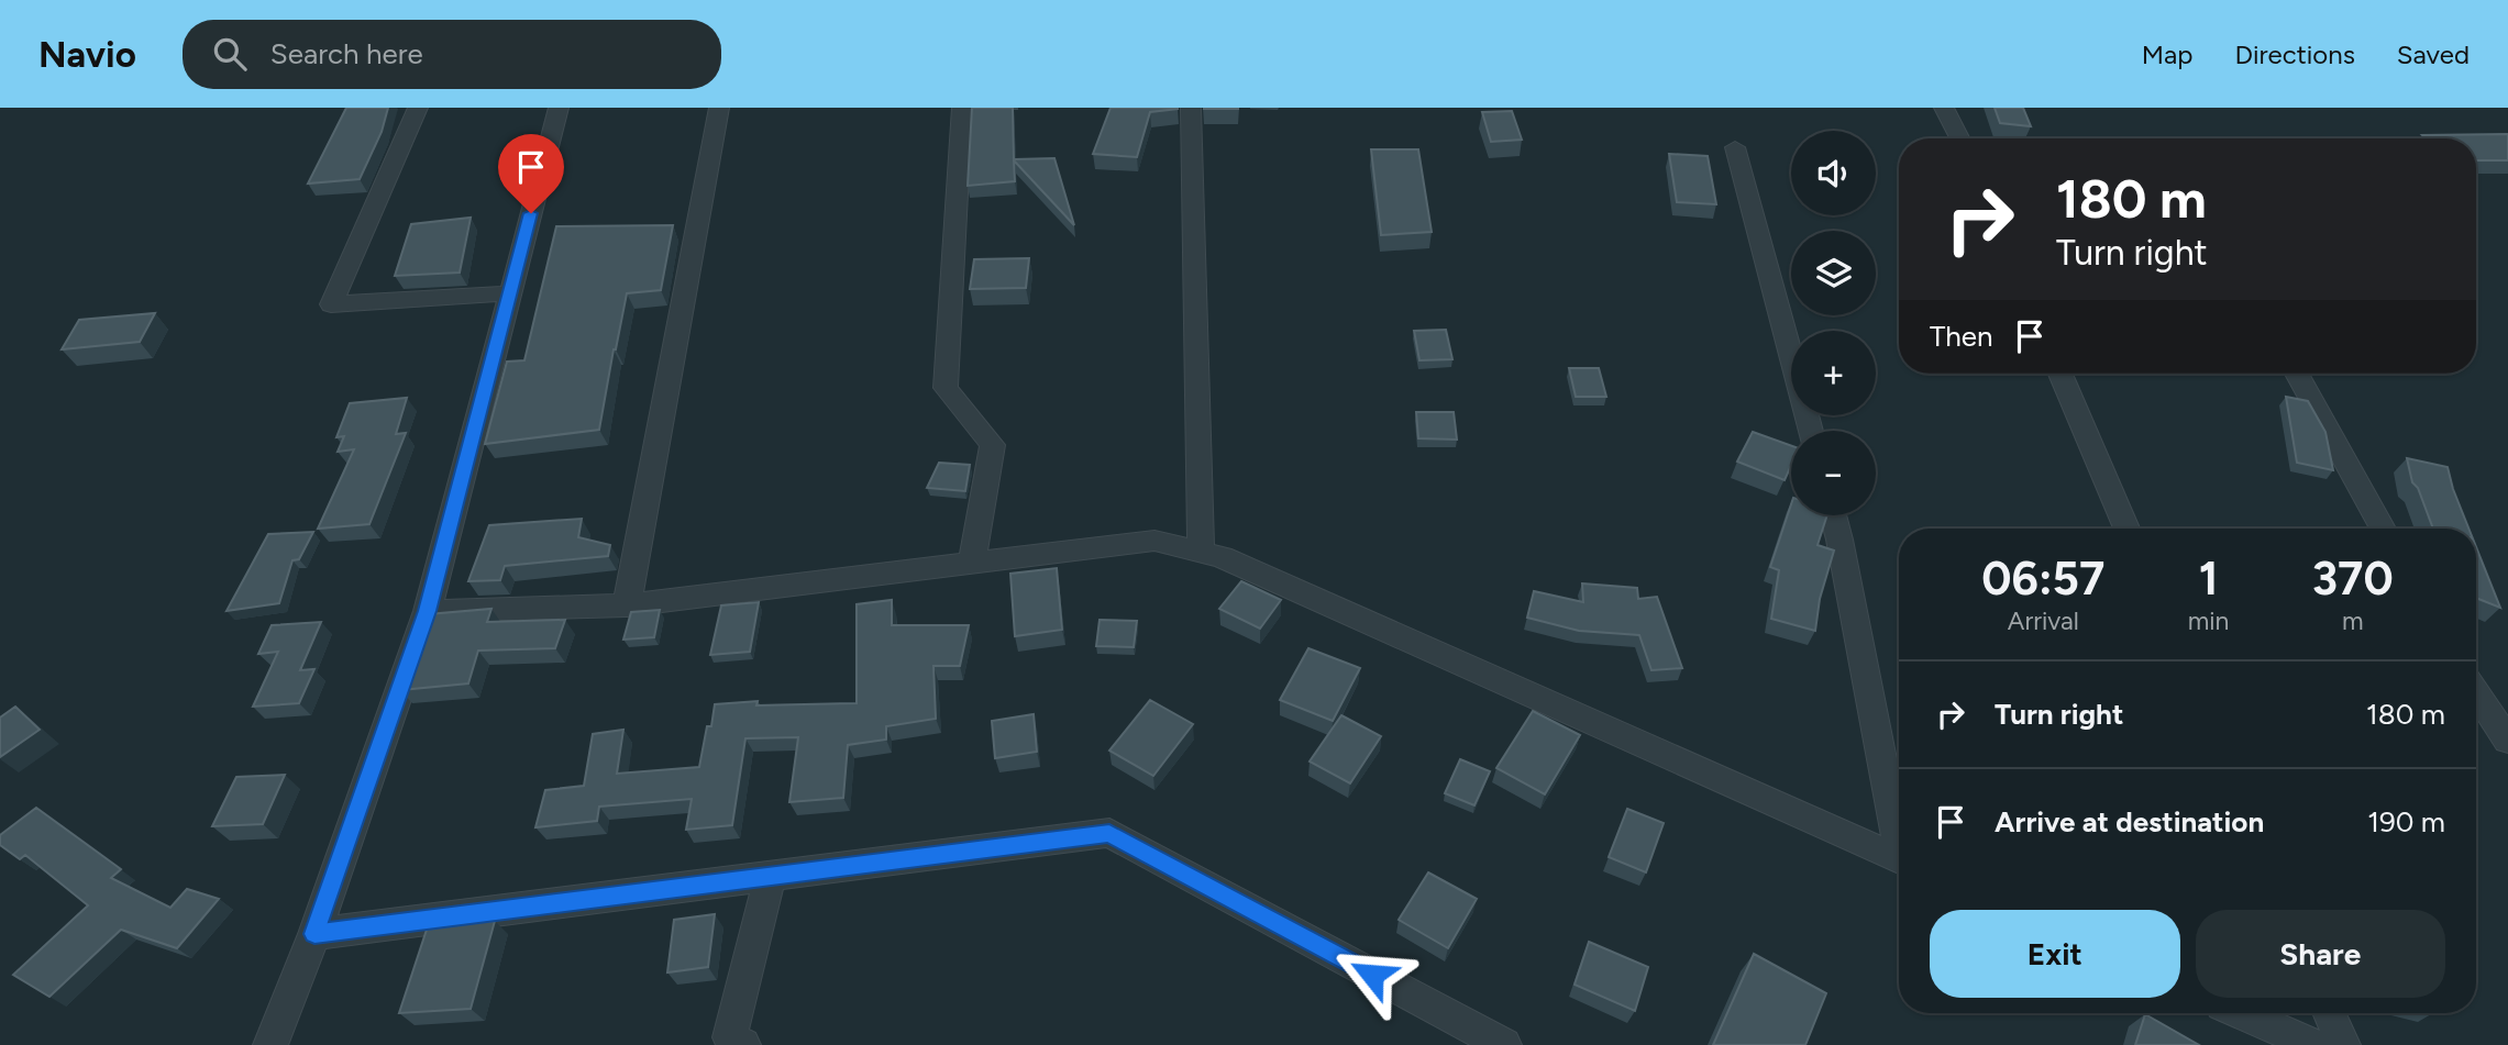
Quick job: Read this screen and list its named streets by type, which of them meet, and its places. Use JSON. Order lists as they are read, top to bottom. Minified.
{"page":{"header":"Navio","search":"Search here","nav":["Map","Directions","Saved"],"map_buttons":["+","−"],"turn":["180 m","Turn right"],"then":"Then","eta":["06:57","Arrival","1","min","370","m"],"list":[{"name":"Turn right","value":"180 m"},{"name":"Arrive at destination","value":"190 m"}],"buttons":["Exit","Share"]}}
